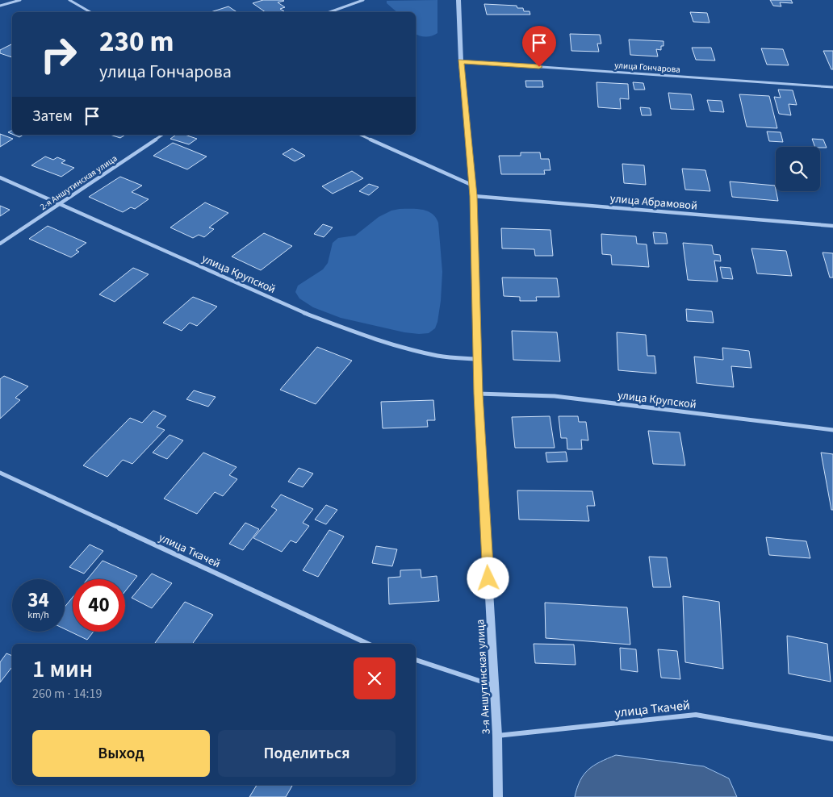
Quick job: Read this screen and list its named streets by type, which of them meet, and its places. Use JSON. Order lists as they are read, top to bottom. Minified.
{"streets":{"street":["улица Гончарова","2-я Аншутинская улица","улица Абрамовой","улица Крупской","улица Ткачей","3-я Аншутинская улица"]},"crossings":[["улица Гончарова","3-я Аншутинская улица"],["2-я Аншутинская улица","улица Крупской"],["улица Абрамовой","3-я Аншутинская улица"],["улица Крупской","3-я Аншутинская улица"],["улица Ткачей","3-я Аншутинская улица"]],"page":{"turn":["230 m","улица Гончарова"],"then":"Затем","speed":"34 km/h","limit":"40","heading":["1 мин","260 m · 14:19"],"buttons":["Выход","Поделиться"]}}
